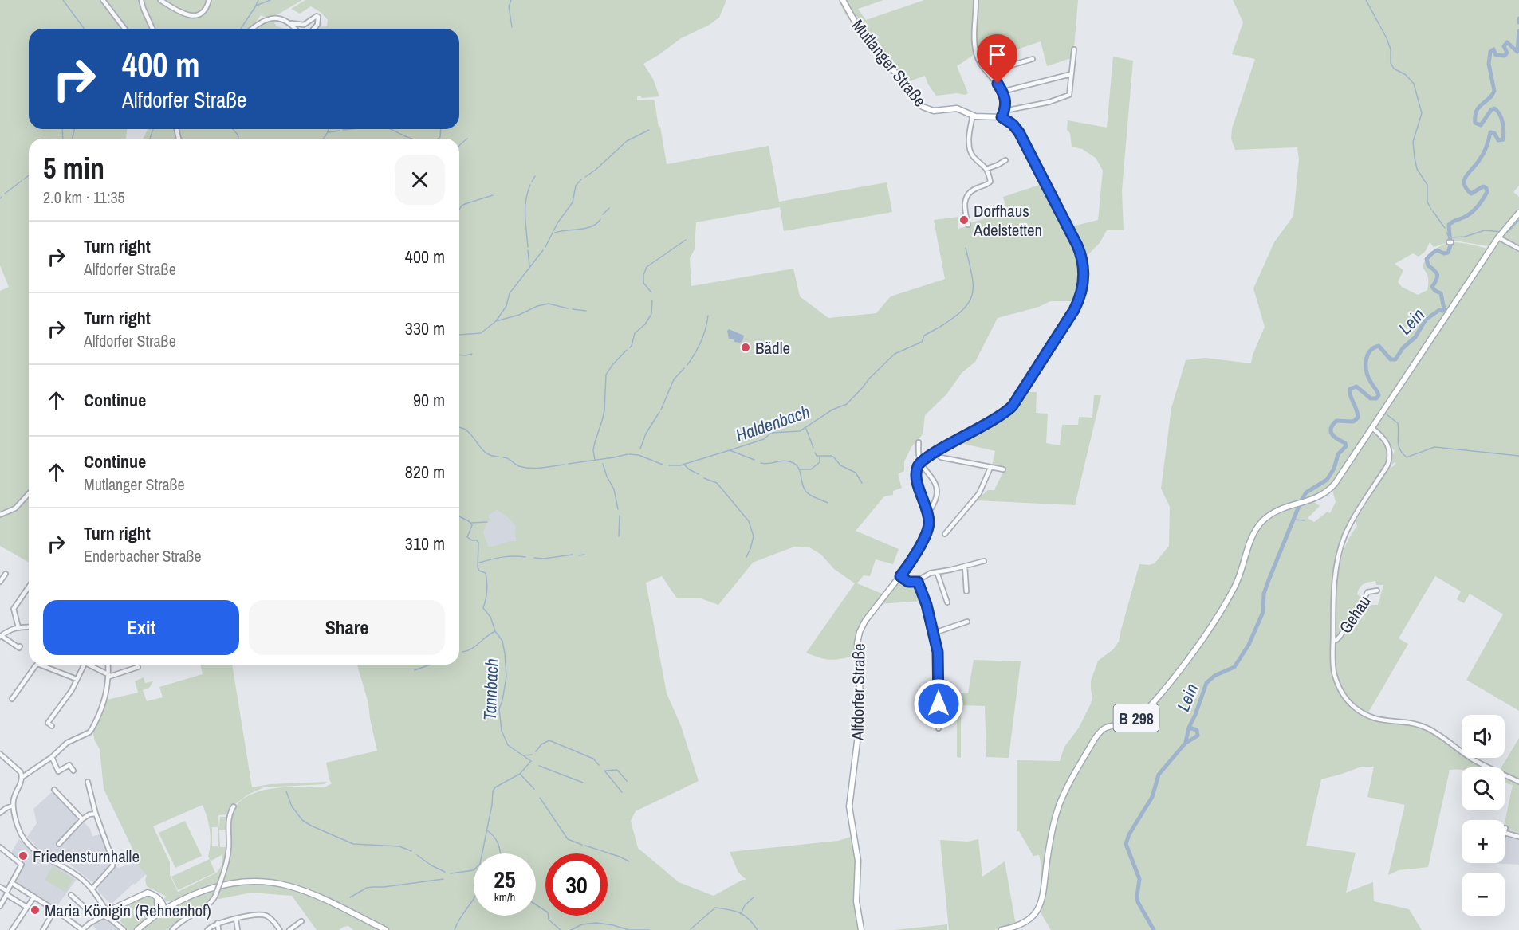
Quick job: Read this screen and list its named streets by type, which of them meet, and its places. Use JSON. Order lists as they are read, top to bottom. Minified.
{"streets":{"main road":["Mutlanger Straße","Alfdorfer Straße","B 298"],"street":["Gehau"]},"water":["Lein","Haldenbach","Tannbach"],"places":["Dorfhaus Adelstetten","Bädle","Friedensturnhalle","Maria Königin (Rehnenhof)"],"page":{"turn":["400 m","Alfdorfer Straße"],"heading":["5 min","2.0 km · 11:35"],"list":[{"name":"Turn right","note":"Alfdorfer Straße","value":"400 m"},{"name":"Turn right","note":"Alfdorfer Straße","value":"330 m"},{"name":"Continue","value":"90 m"},{"name":"Continue","note":"Mutlanger Straße","value":"820 m"},{"name":"Turn right","note":"Enderbacher Straße","value":"310 m"}],"buttons":["Exit","Share"],"map_buttons":["+","−"],"speed":"25 km/h","limit":"30"}}
